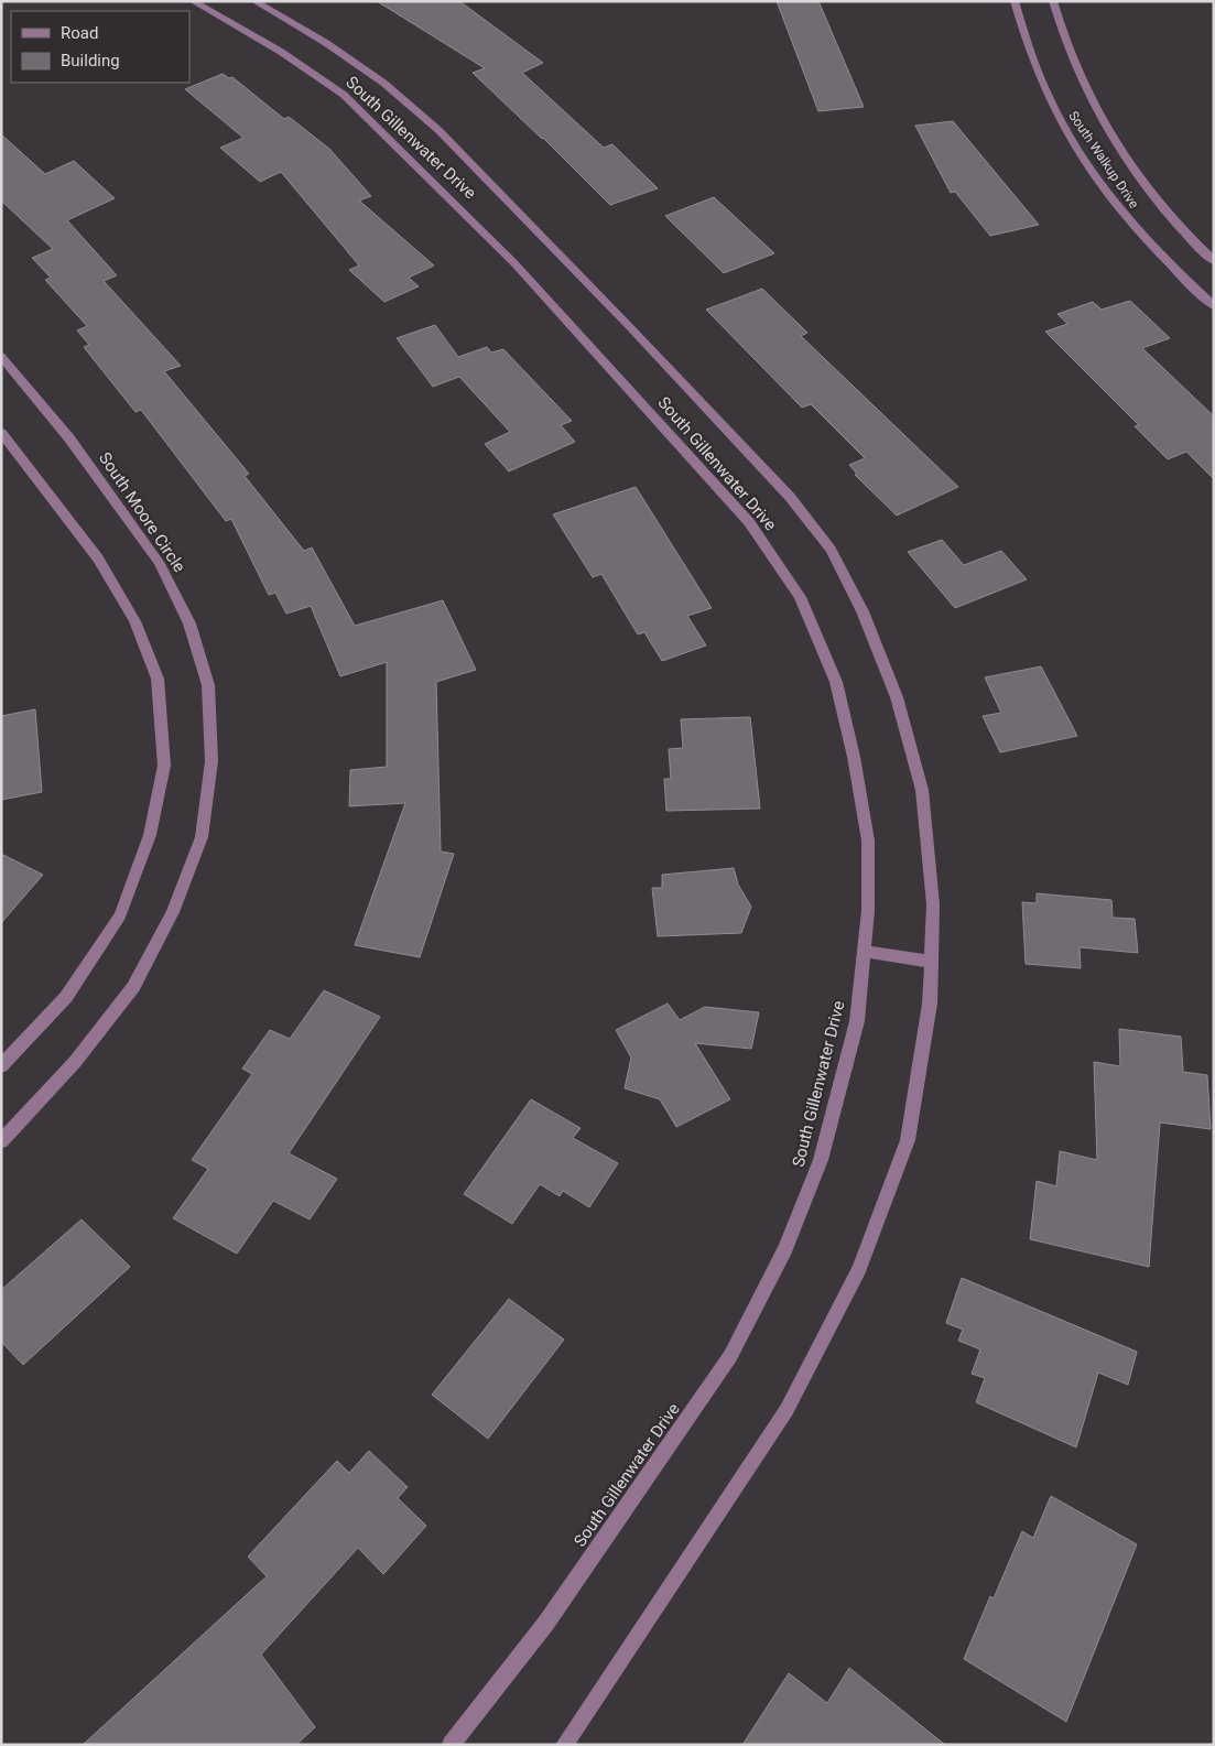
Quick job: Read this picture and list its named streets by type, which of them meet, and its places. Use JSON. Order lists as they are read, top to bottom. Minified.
{"streets":{"street":["South Gillenwater Drive","South Walkup Drive","South Moore Circle"]},"legend":["Road","Building"]}
